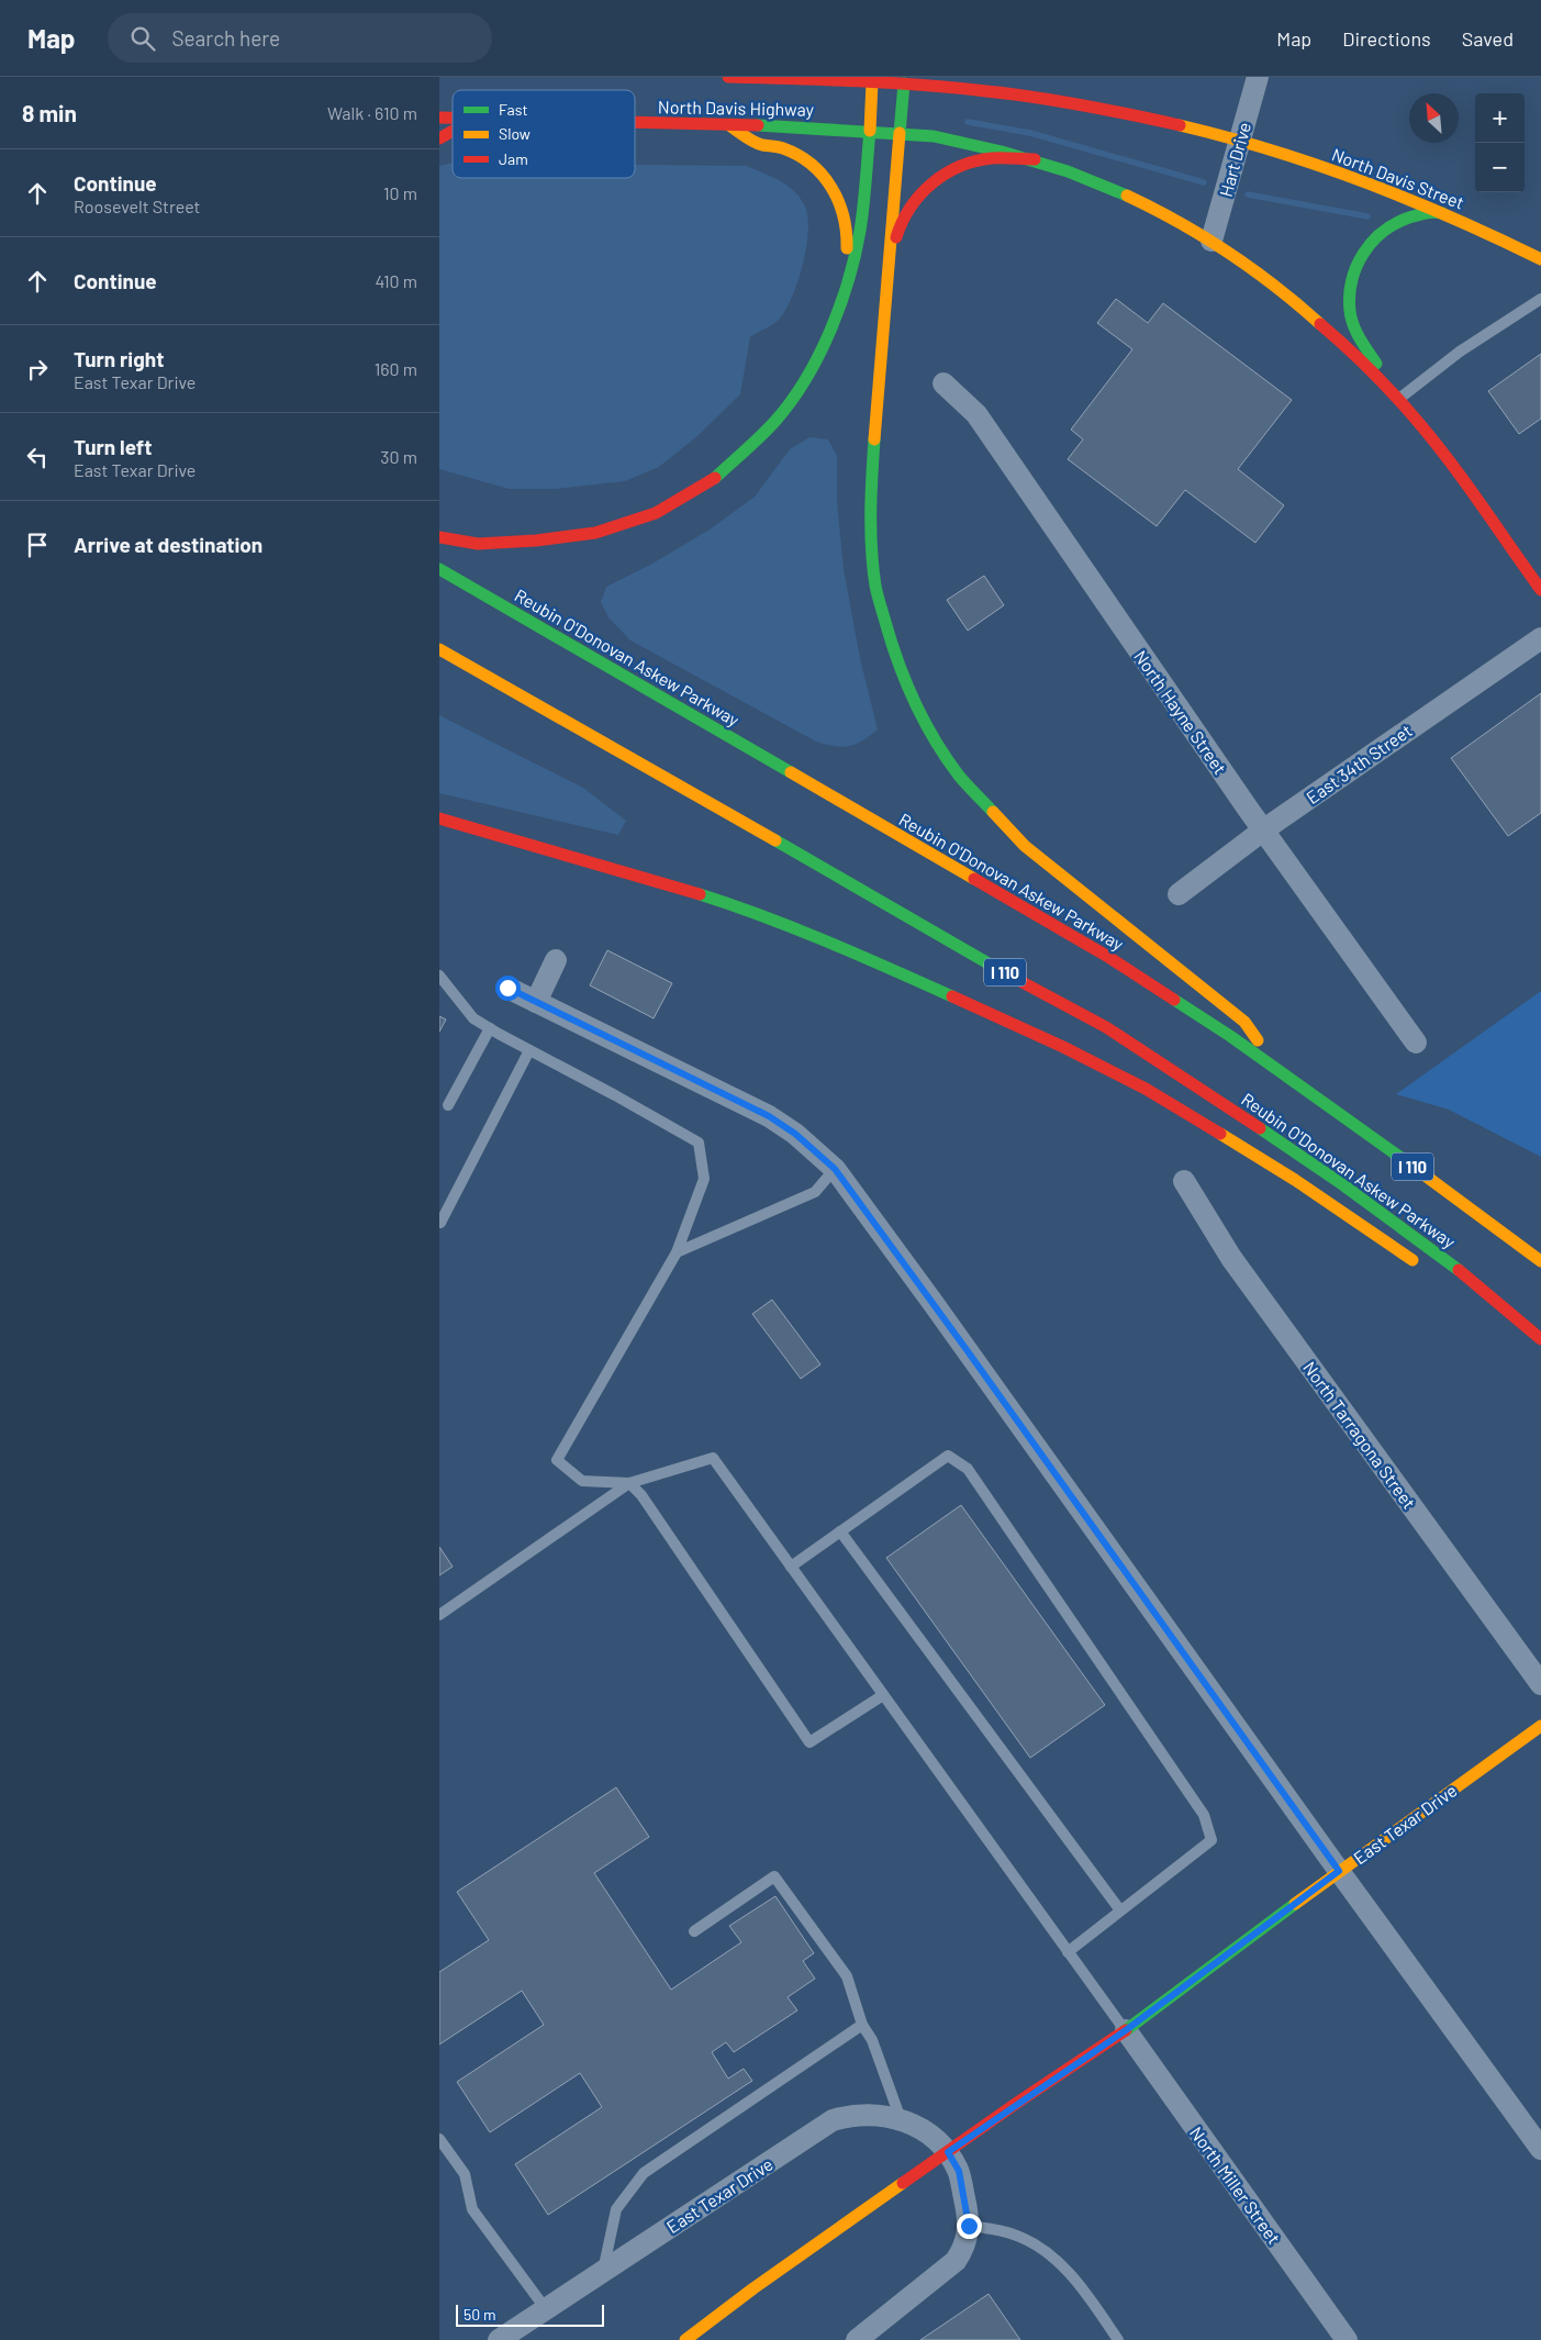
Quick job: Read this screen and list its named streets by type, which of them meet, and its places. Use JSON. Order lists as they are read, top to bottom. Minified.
{"streets":{"main road":["North Davis Highway","North Davis Street","Reubin O'Donovan Askew Parkway","I 110","East Texar Drive"],"street":["Hart Drive","North Hayne Street","East 34th Street","North Tarragona Street","North Miller Street"]},"crossings":[["North Davis Highway","Hart Drive"],["North Davis Highway","North Davis Street"],["Hart Drive","North Davis Street"],["North Hayne Street","East 34th Street"],["East Texar Drive","North Miller Street"]],"legend":["Fast","Slow","Jam"],"scale_bar":"50 m","north":"top left","page":{"header":"Map","search":"Search here","nav":["Map","Directions","Saved"],"heading":["8 min","Walk · 610 m"],"map_buttons":["+","−"],"list":[["Continue","Roosevelt Street","10 m"],["Continue","410 m"],["Turn right","East Texar Drive","160 m"],["Turn left","East Texar Drive","30 m"],"Arrive at destination"],"scale":"50 m"}}
